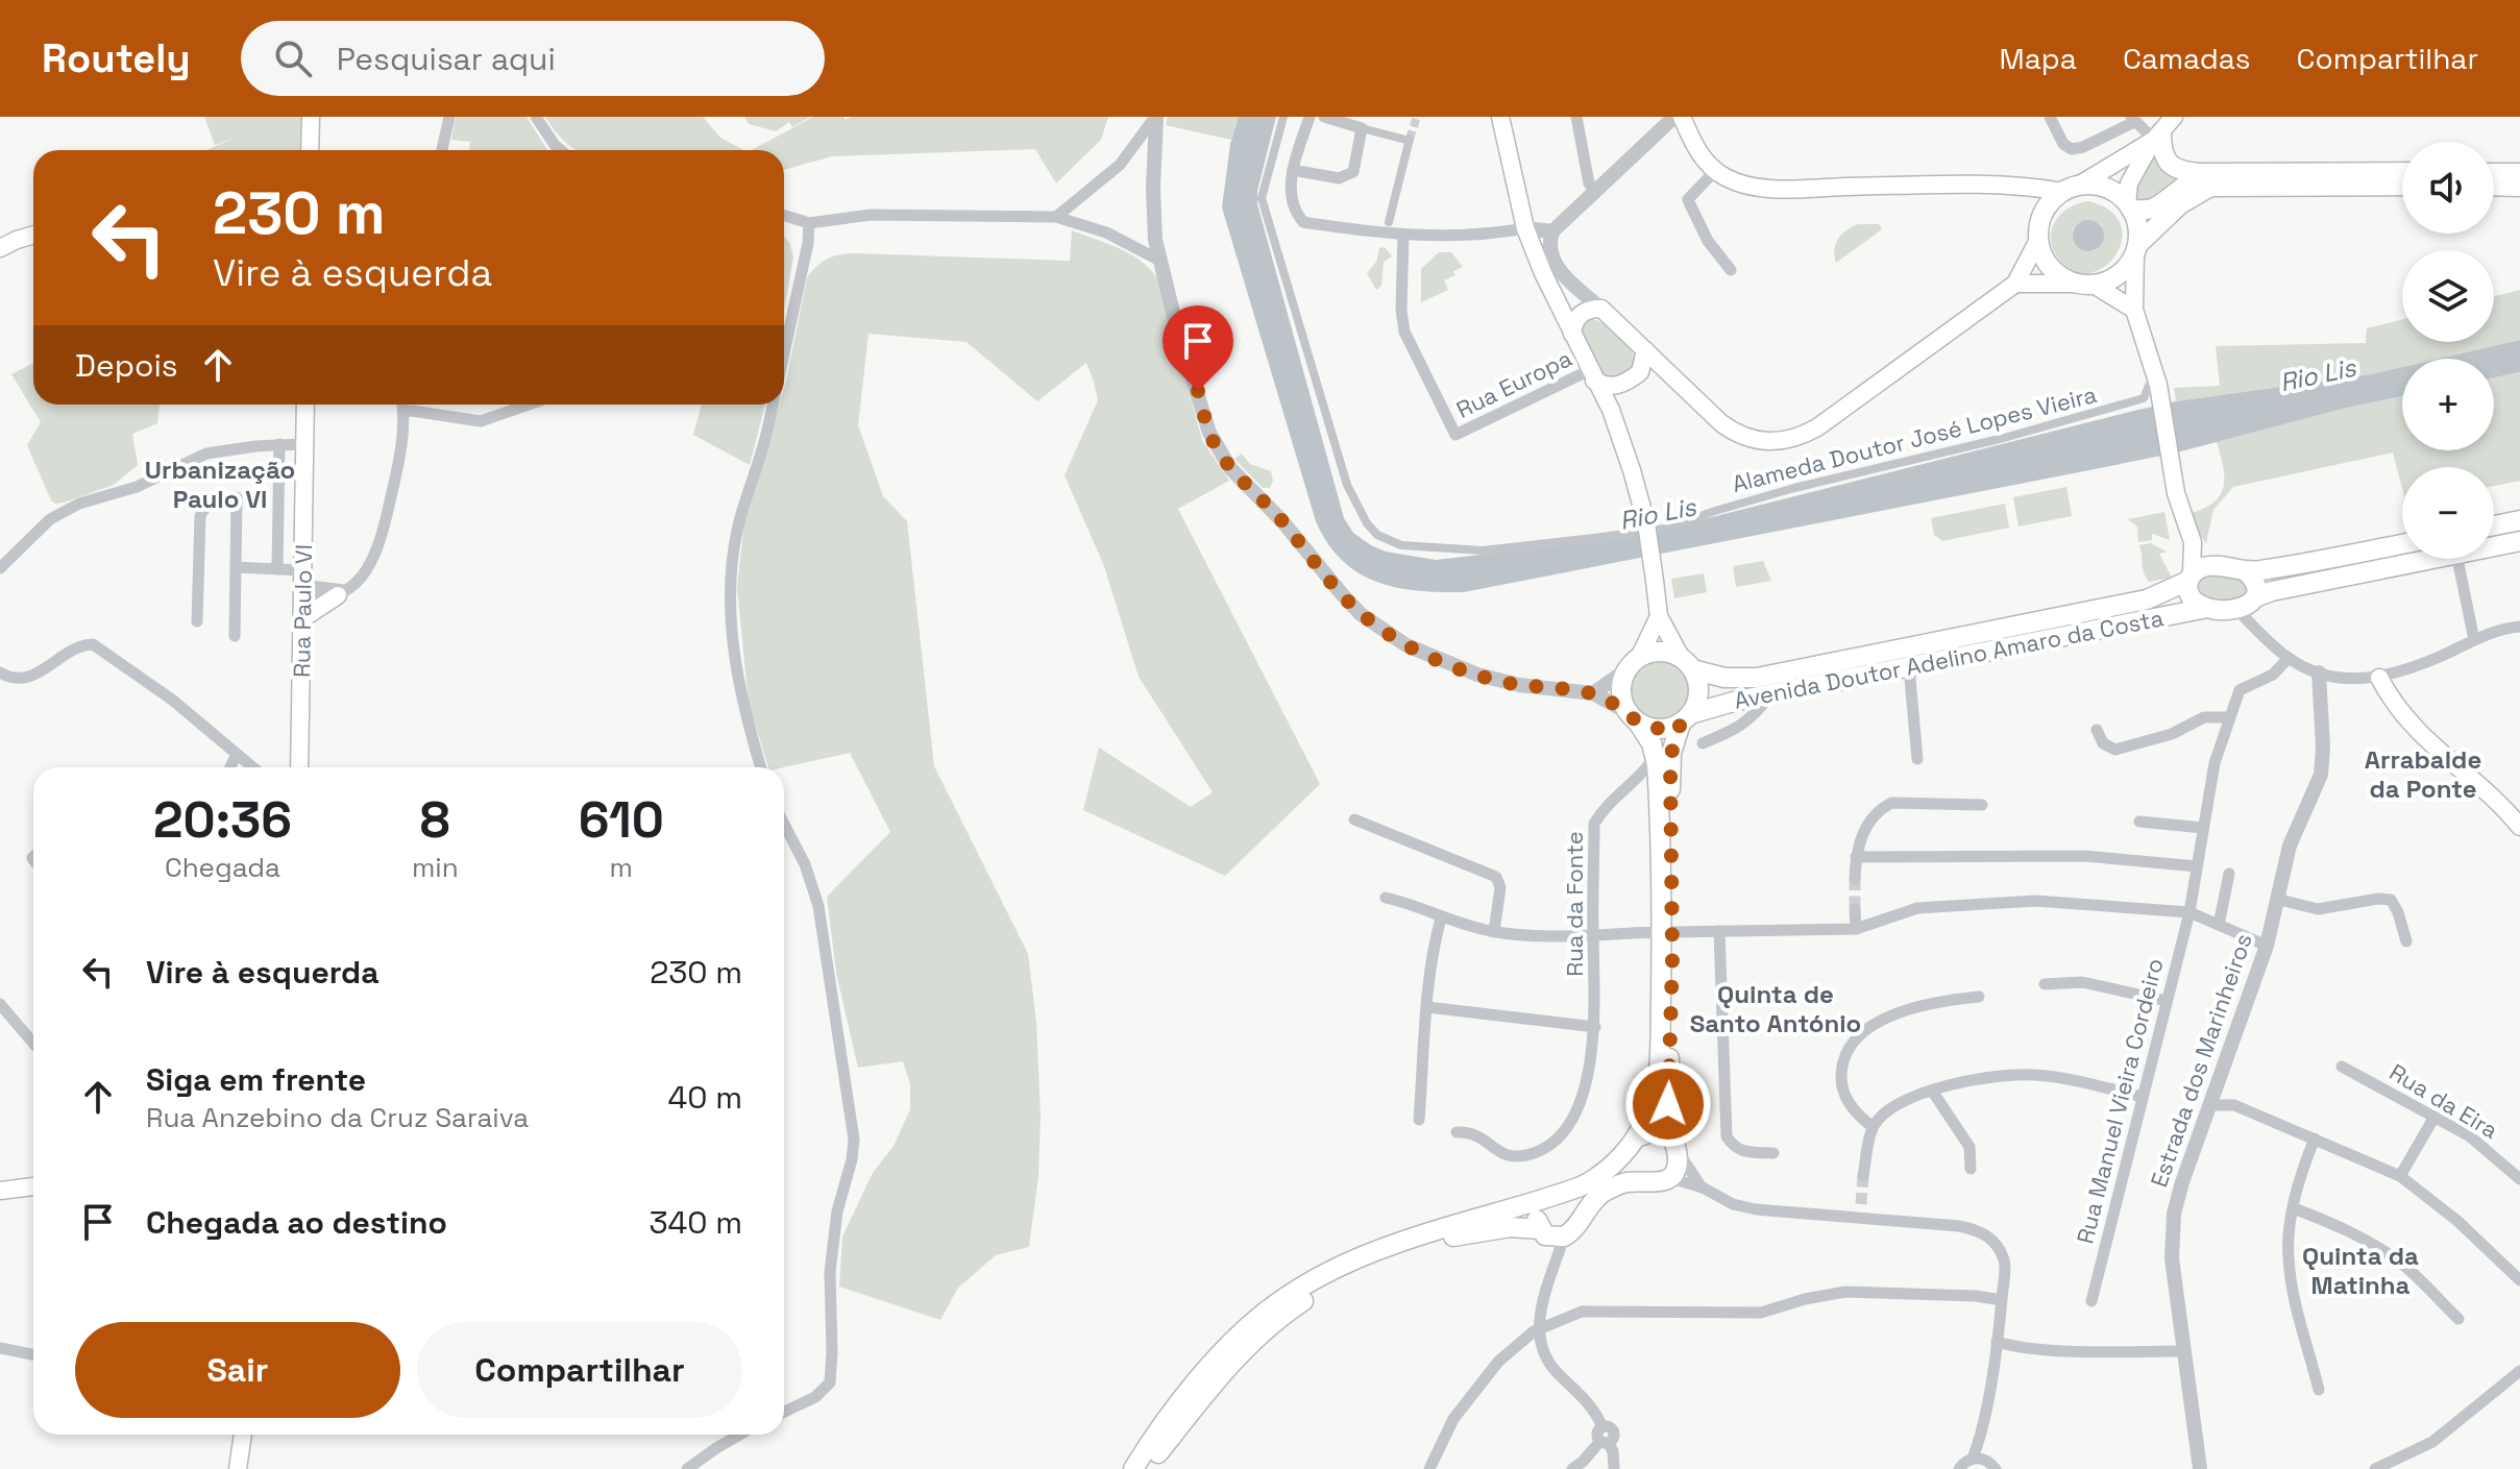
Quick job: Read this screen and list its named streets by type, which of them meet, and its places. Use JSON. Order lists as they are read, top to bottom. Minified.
{"streets":{"main road":["Rua Paulo VI","Avenida Doutor Adelino Amaro da Costa"],"street":["Rua Europa","Alameda Doutor José Lopes Vieira","Rua da Fonte","Estrada dos Marinheiros","Rua Manuel Vieira Cordeiro","Rua da Eira"]},"districts":["Urbanização Paulo VI","Arrabalde da Ponte","Quinta de Santo António","Quinta da Matinha"],"water":["Rio Lis"],"page":{"header":"Routely","search":"Pesquisar aqui","nav":["Mapa","Camadas","Compartilhar"],"map_buttons":["+","−"],"turn":["230 m","Vire à esquerda"],"then":"Depois","eta":["20:36","Chegada","8","min","610","m"],"list":[{"name":"Vire à esquerda","value":"230 m"},{"name":"Siga em frente","note":"Rua Anzebino da Cruz Saraiva","value":"40 m"},{"name":"Chegada ao destino","value":"340 m"}],"buttons":["Sair","Compartilhar"]}}
